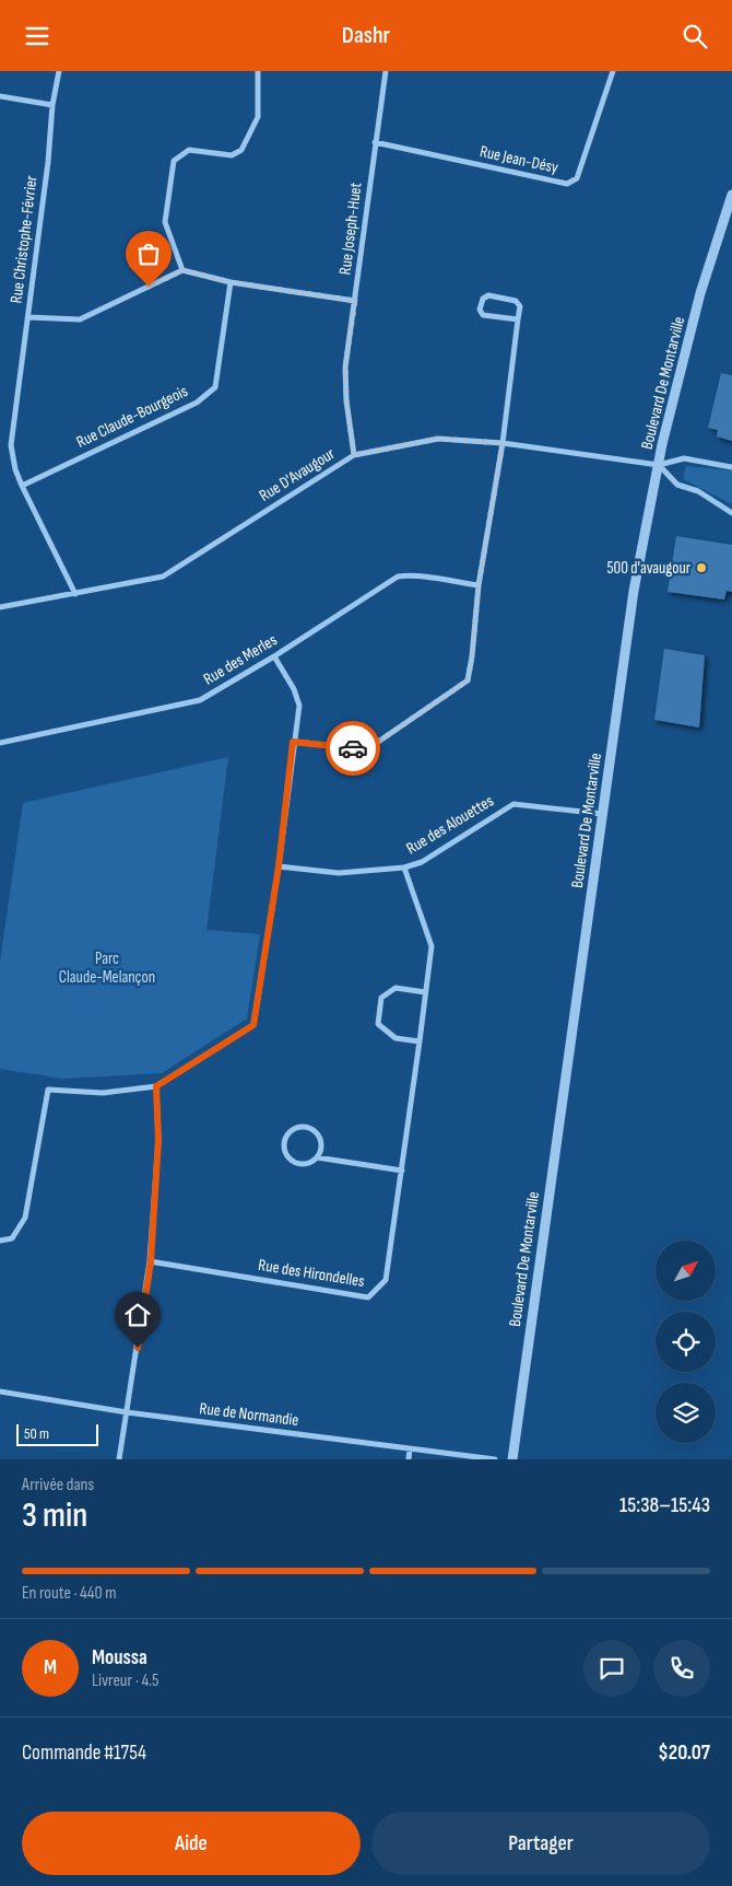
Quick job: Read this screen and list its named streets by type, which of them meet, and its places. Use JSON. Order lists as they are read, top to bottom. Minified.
{"streets":{"street":["Rue Jean-Désy","Rue Joseph-Huet","Rue Christophe-Février","Boulevard De Montarville","Rue Claude-Bourgeois","Rue D'Avaugour","Rue des Merles","Rue des Alouettes","Rue des Hirondelles","Rue de Normandie"]},"crossings":[["Rue Jean-Désy","Rue Joseph-Huet"],["Rue Joseph-Huet","Rue D'Avaugour"],["Rue Christophe-Février","Rue Claude-Bourgeois"],["Rue Christophe-Février","Rue D'Avaugour"],["Boulevard De Montarville","Rue D'Avaugour"],["Boulevard De Montarville","Rue des Alouettes"],["Rue des Alouettes","Rue des Hirondelles"]],"parks":["Parc Claude-Melançon"],"places":["500 d'avaugour"],"scale_bar":"50 m","north":"top right","page":{"header":"Dashr","scale":"50 m","heading":["3 min","Arrivée dans","15:38–15:43"],"panel":["Moussa","Livreur · 4.5","Commande #1754","$20.07"],"bar":"En route · 440 m","round":"M","buttons":["Aide","Partager"]}}
